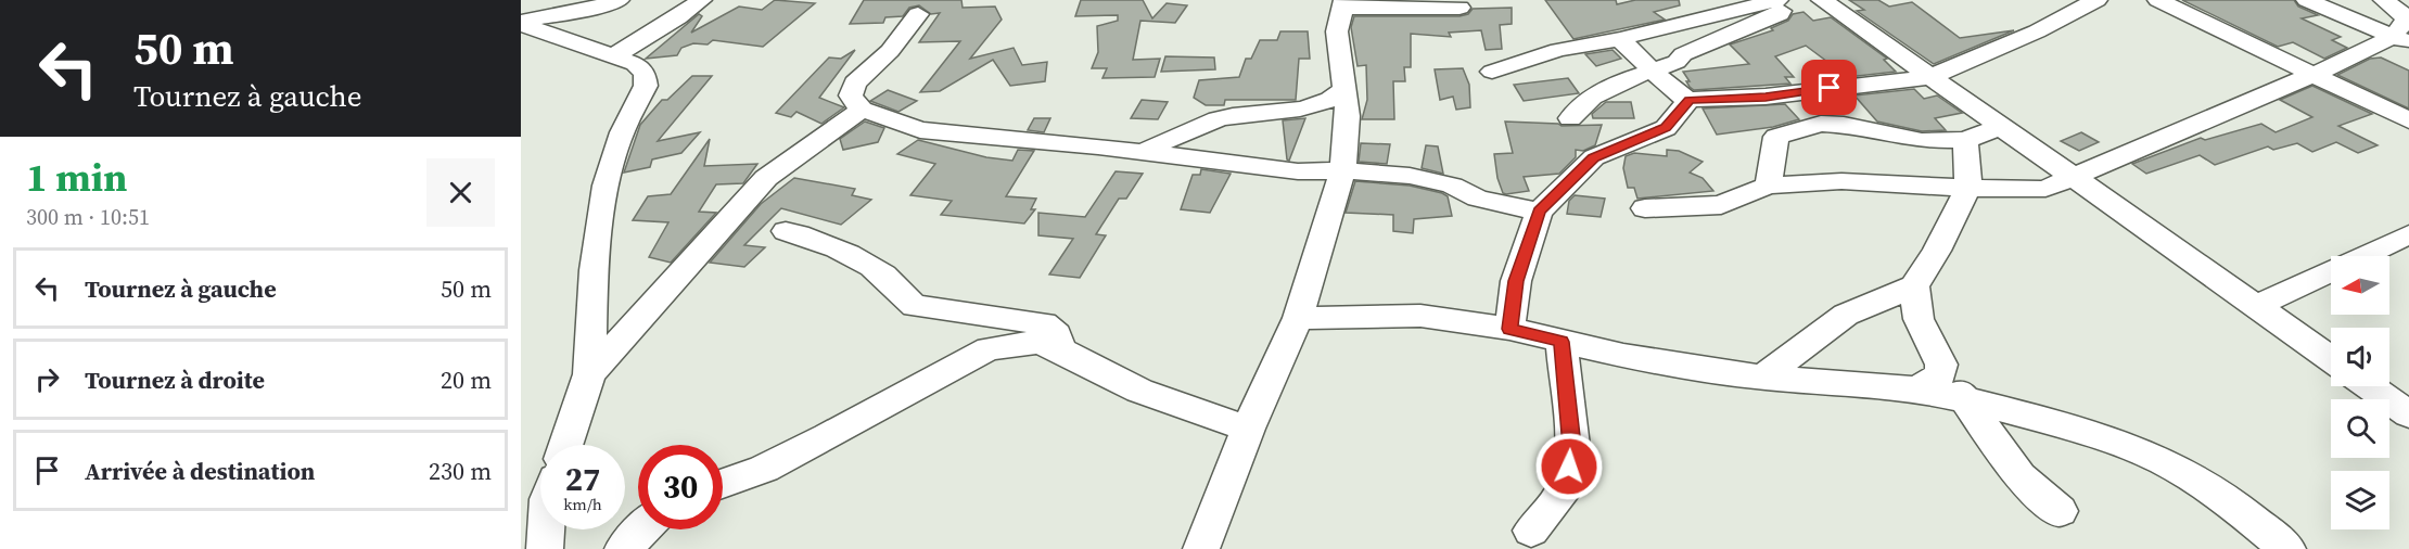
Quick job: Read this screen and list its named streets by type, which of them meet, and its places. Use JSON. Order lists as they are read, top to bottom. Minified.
{"north":"left","page":{"turn":["50 m","Tournez à gauche"],"heading":["1 min","300 m · 10:51"],"list":[{"name":"Tournez à gauche","value":"50 m"},{"name":"Tournez à droite","value":"20 m"},{"name":"Arrivée à destination","value":"230 m"}],"speed":"27 km/h","limit":"30"}}
